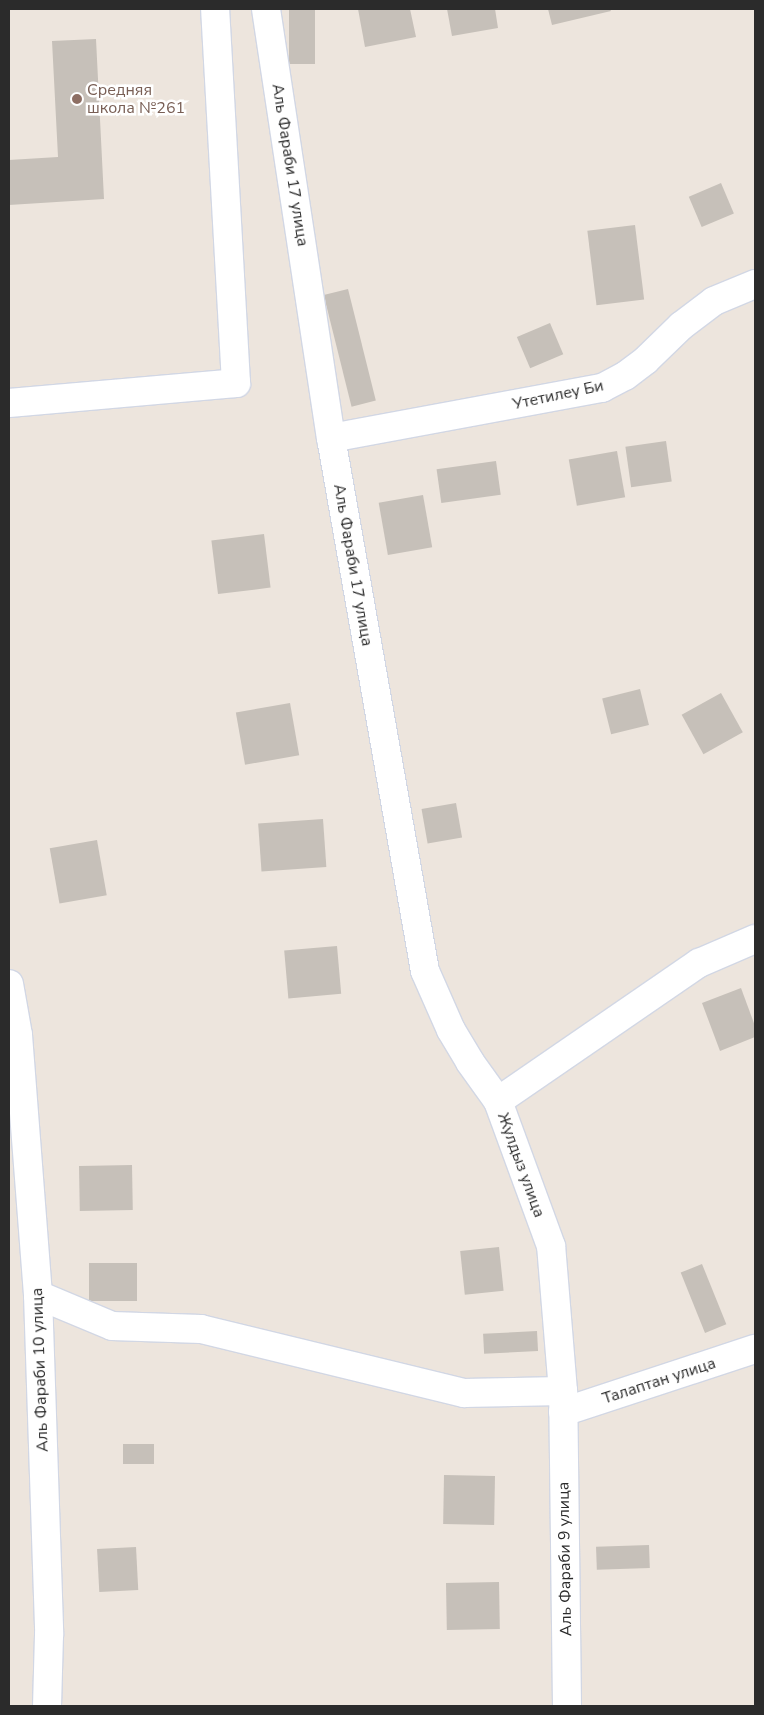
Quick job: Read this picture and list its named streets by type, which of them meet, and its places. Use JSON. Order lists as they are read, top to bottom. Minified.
{"streets":{"street":["Аль Фараби 17 улица","Утетилеу Би","Жулдыз улица","Аль Фараби 10 улица","Талаптан улица","Аль Фараби 9 улица"]},"crossings":[["Аль Фараби 17 улица","Утетилеу Би"],["Аль Фараби 17 улица","Жулдыз улица"],["Жулдыз улица","Талаптан улица"],["Жулдыз улица","Аль Фараби 9 улица"],["Аль Фараби 10 улица","Талаптан улица"],["Талаптан улица","Аль Фараби 9 улица"]],"places":["Средняя школа №261"]}
